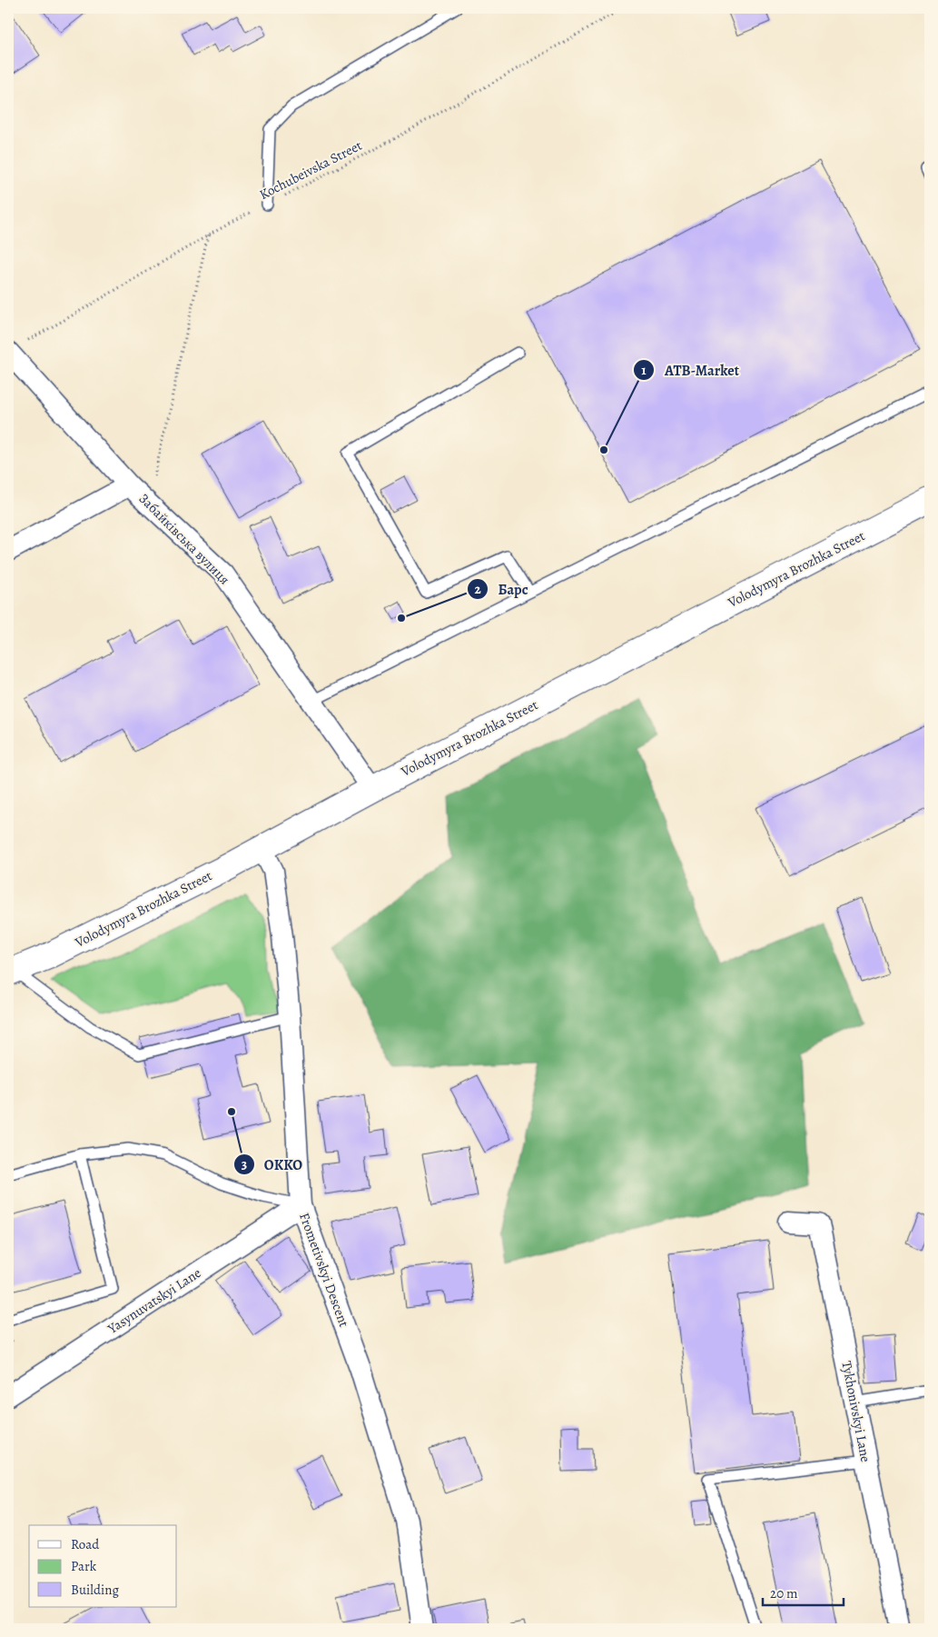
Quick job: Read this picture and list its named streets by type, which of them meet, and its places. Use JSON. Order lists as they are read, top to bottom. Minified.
{"streets":{"main road":["Volodymyra Brozhka Street"],"street":["Забайківська вулиця","Frometivskyi Descent","Yasynuvatskyi Lane","Tykhonivskyi Lane"],"path":["Kochubeivska Street"]},"crossings":[["Kochubeivska Street","Забайківська вулиця"],["Забайківська вулиця","Volodymyra Brozhka Street"],["Volodymyra Brozhka Street","Frometivskyi Descent"],["Frometivskyi Descent","Yasynuvatskyi Lane"]],"places":["ATB-Market","Барс","OKKO"],"legend":["Road","Park","Building"],"scale_bar":"20 m"}
